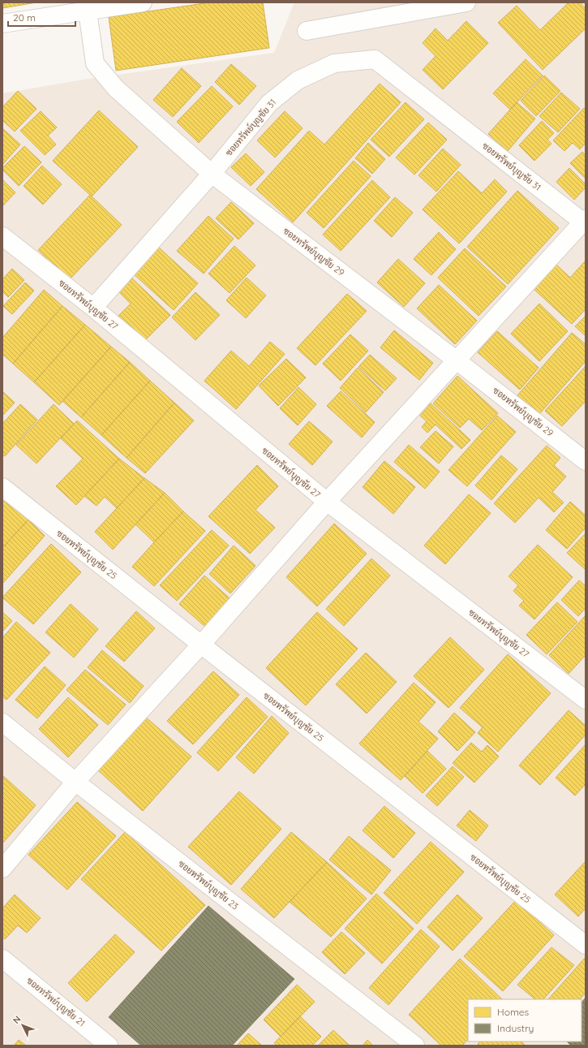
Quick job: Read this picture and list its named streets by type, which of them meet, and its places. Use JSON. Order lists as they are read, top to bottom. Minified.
{"streets":{"street":["ซอยทรัพย์บุญชัย 31","ซอยทรัพย์บุญชัย 29","ซอยทรัพย์บุญชัย 27","ซอยทรัพย์บุญชัย 25","ซอยทรัพย์บุญชัย 23","ซอยทรัพย์บุญชัย 21"]},"crossings":[["ซอยทรัพย์บุญชัย 31","ซอยทรัพย์บุญชัย 29"],["ซอยทรัพย์บุญชัย 31","ซอยทรัพย์บุญชัย 27"]],"legend":["Homes","Industry"],"scale_bar":"20 m","north":"top left"}
